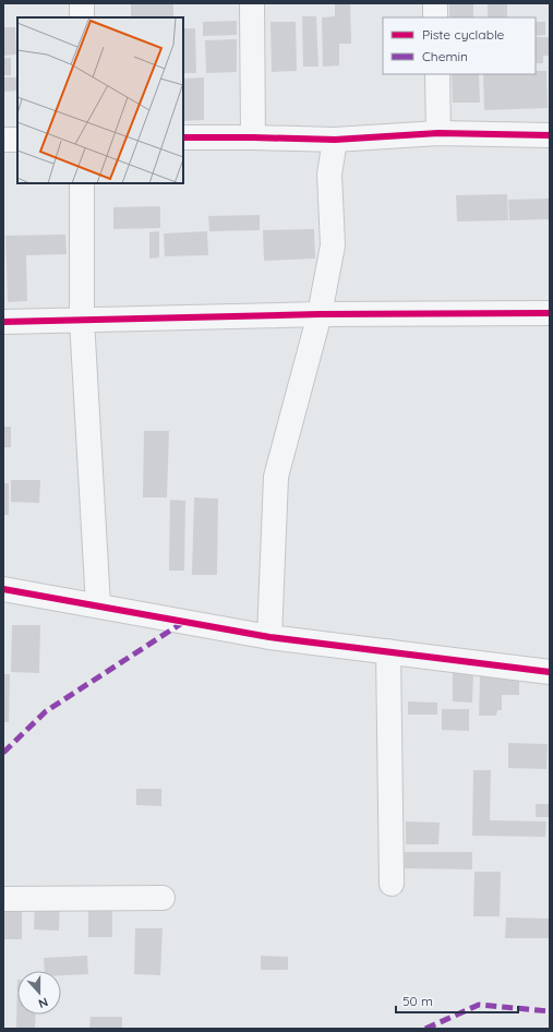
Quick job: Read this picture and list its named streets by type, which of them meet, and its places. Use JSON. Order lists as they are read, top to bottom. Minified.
{"legend":["Piste cyclable","Chemin"],"scale_bar":"50 m","north":"bottom"}
